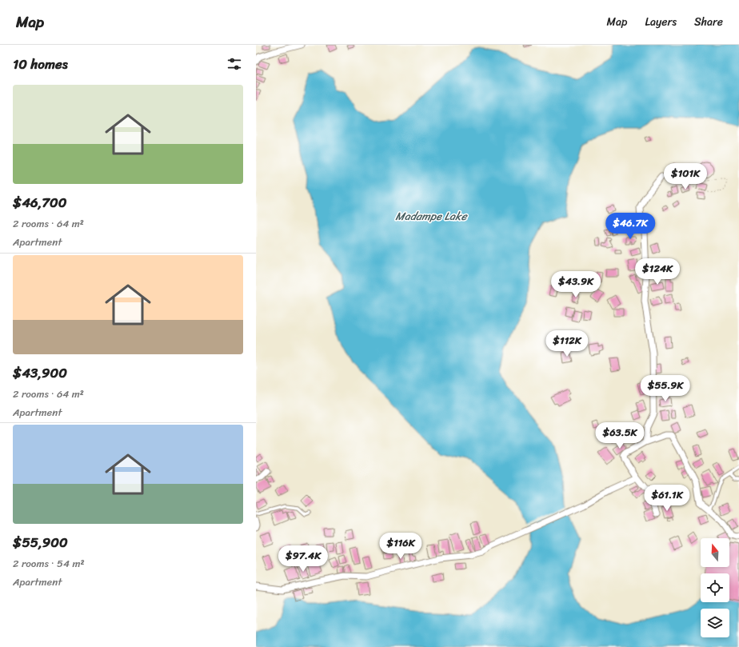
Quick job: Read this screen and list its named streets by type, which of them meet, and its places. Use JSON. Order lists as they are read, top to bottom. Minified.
{"water":["Madampe Lake"],"north":"top","page":{"header":"Map","nav":["Map","Layers","Share"],"heading":"10 homes","list":[{"name":"$46,700","note":"2 rooms · 64 m² · Apartment"},{"name":"$43,900","note":"2 rooms · 64 m² · Apartment"},{"name":"$55,900","note":"2 rooms · 54 m² · Apartment"}],"price":["$101K","$46.7K","$124K","$43.9K","$112K","$55.9K","$63.5K","$61.1K","$116K","$97.4K"]}}
